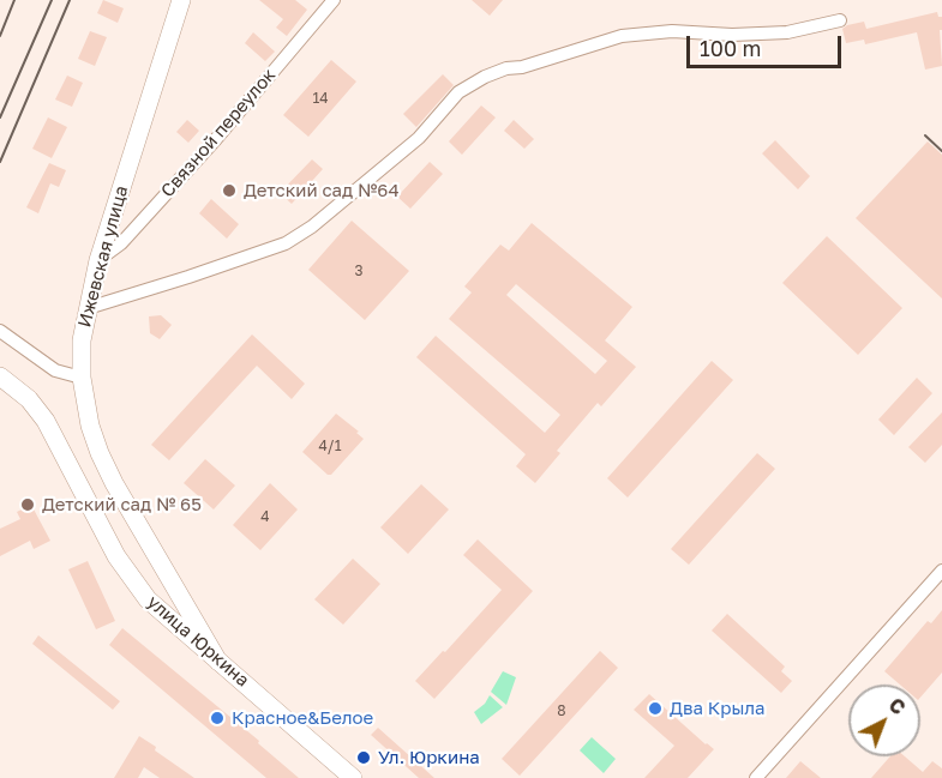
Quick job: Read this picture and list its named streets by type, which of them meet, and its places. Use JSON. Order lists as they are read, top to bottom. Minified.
{"streets":{"street":["Связной переулок","Ижевская улица","улица Юркина"]},"crossings":[["Связной переулок","Ижевская улица"],["Ижевская улица","улица Юркина"]],"places":["Детский сад №64","Детский сад № 65","Два Крыла","Красное&Белое","Ул. Юркина"],"house_numbers":["14","3","4/1","4","8"],"scale_bar":"100 m","north":"top right"}
